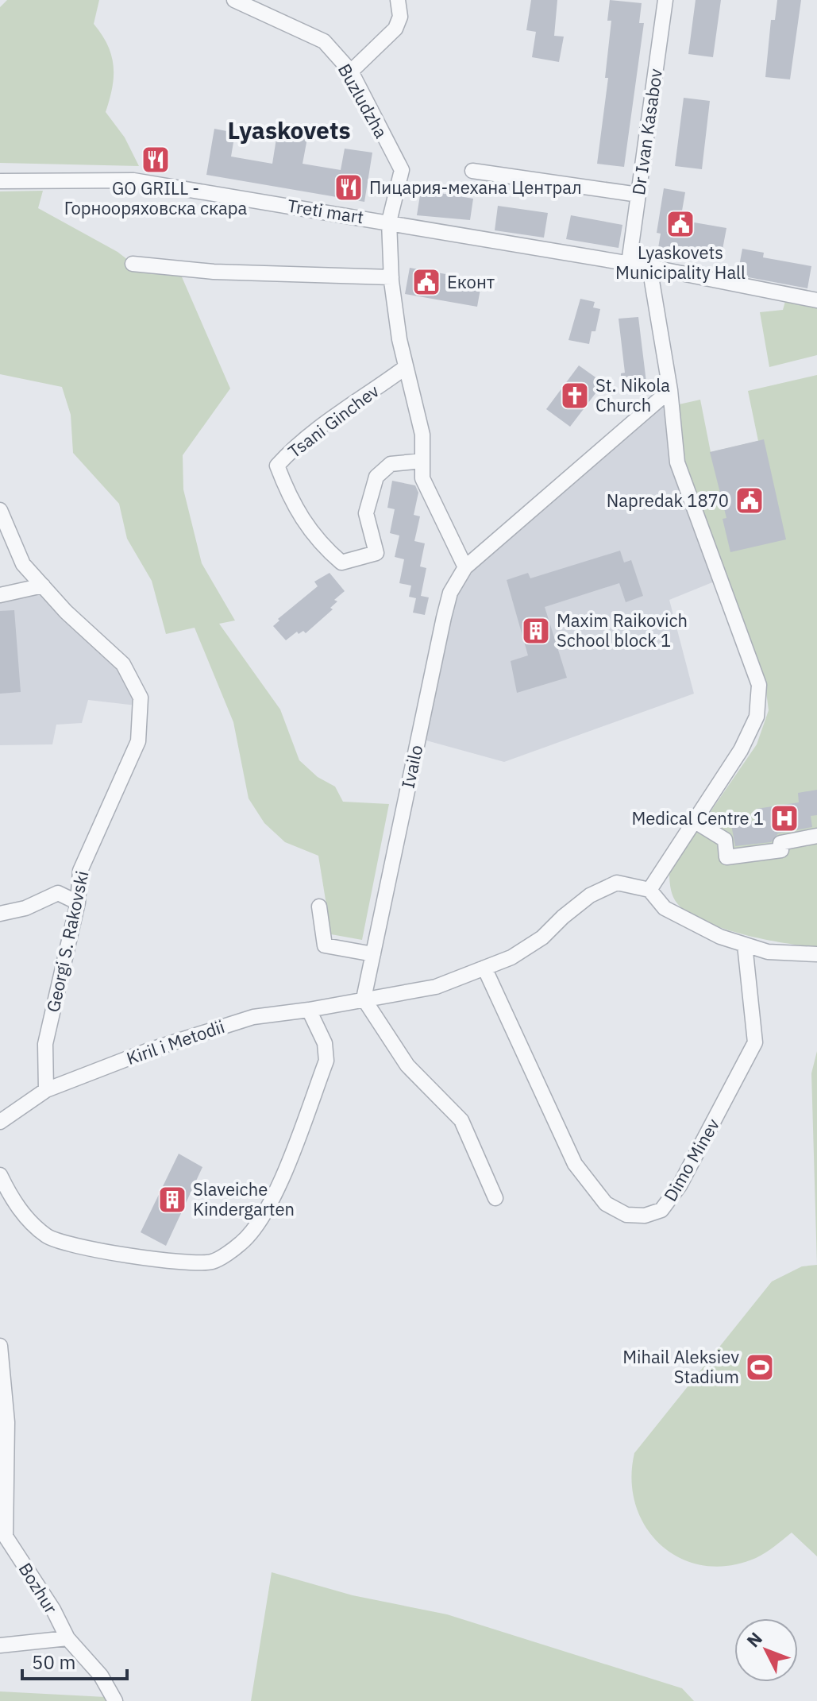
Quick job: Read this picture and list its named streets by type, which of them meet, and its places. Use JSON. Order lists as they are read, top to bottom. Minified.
{"streets":{"street":["Buzludzha","Dr Ivan Kasabov","Treti mart","Tsani Ginchev","Ivailo","Georgi S. Rakovski","Kiril i Metodii","Dimo Minev","Bozhur"]},"crossings":[["Buzludzha","Treti mart"],["Dr Ivan Kasabov","Treti mart"],["Ivailo","Kiril i Metodii"],["Georgi S. Rakovski","Kiril i Metodii"],["Kiril i Metodii","Dimo Minev"]],"districts":["Lyaskovets"],"places":{"restaurant":["GO GRILL - Горнооряховска скара","Пицария-механа Централ"],"public building":["Lyaskovets Municipality Hall","Еконт","Napredak 1870"],"church":["St. Nikola Church"],"building":["Maxim Raikovich School block 1","Slaveiche Kindergarten"],"hospital":["Medical Centre 1"],"sports":["Mihail Aleksiev Stadium"]},"scale_bar":"50 m","north":"top left"}
